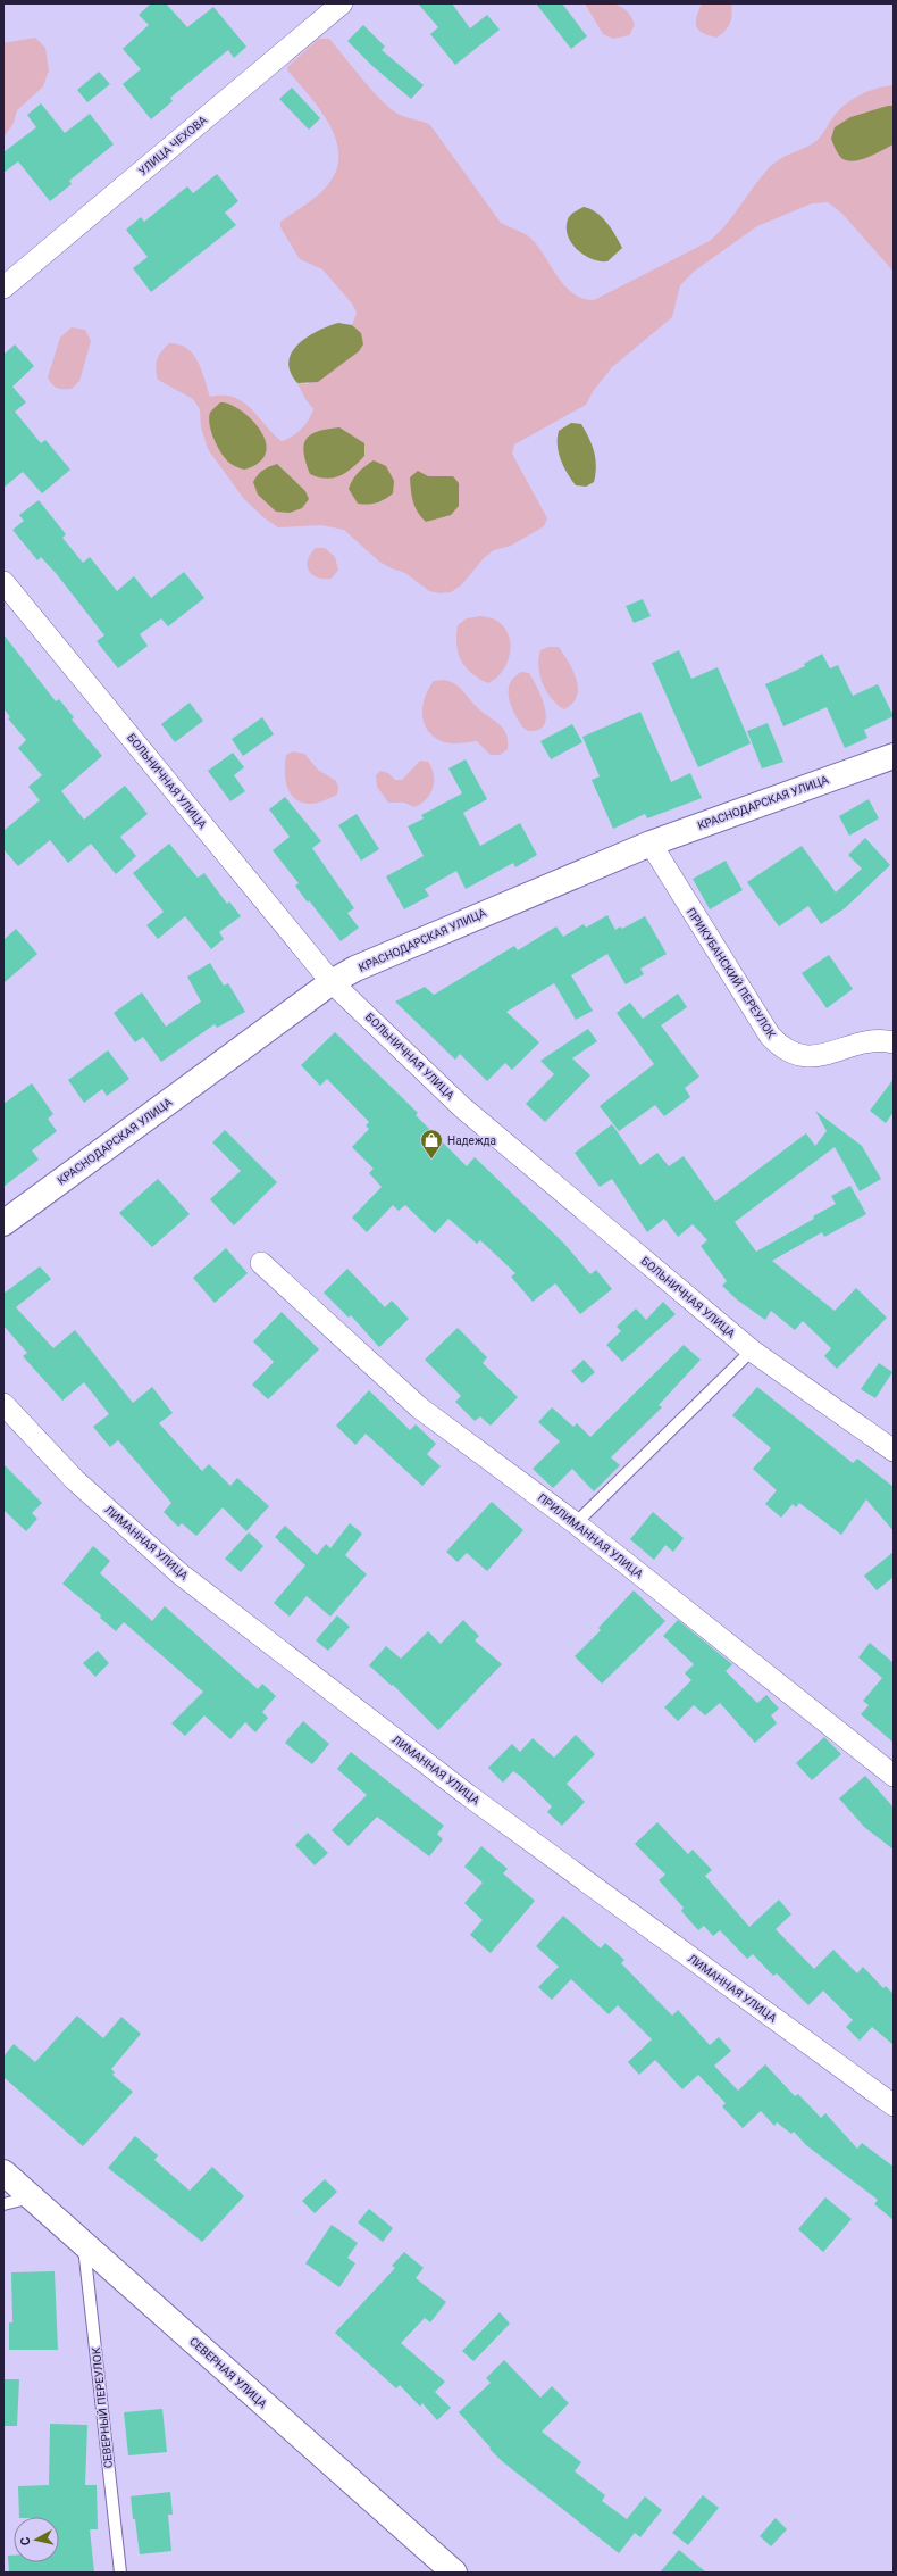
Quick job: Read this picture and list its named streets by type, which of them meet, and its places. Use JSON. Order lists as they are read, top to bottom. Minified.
{"streets":{"street":["УЛИЦА ЧЕХОВА","БОЛЬНИЧНАЯ УЛИЦА","КРАСНОДАРСКАЯ УЛИЦА","ПРИКУБАНСКИЙ ПЕРЕУЛОК","ПРИЛИМАННАЯ УЛИЦА","ЛИМАННАЯ УЛИЦА","СЕВЕРНАЯ УЛИЦА"],"lane":["СЕВЕРНЫЙ ПЕРЕУЛОК"]},"crossings":[["БОЛЬНИЧНАЯ УЛИЦА","КРАСНОДАРСКАЯ УЛИЦА"],["КРАСНОДАРСКАЯ УЛИЦА","ПРИКУБАНСКИЙ ПЕРЕУЛОК"],["СЕВЕРНАЯ УЛИЦА","СЕВЕРНЫЙ ПЕРЕУЛОК"]],"places":{"shop":["Надежда"]},"north":"left"}
